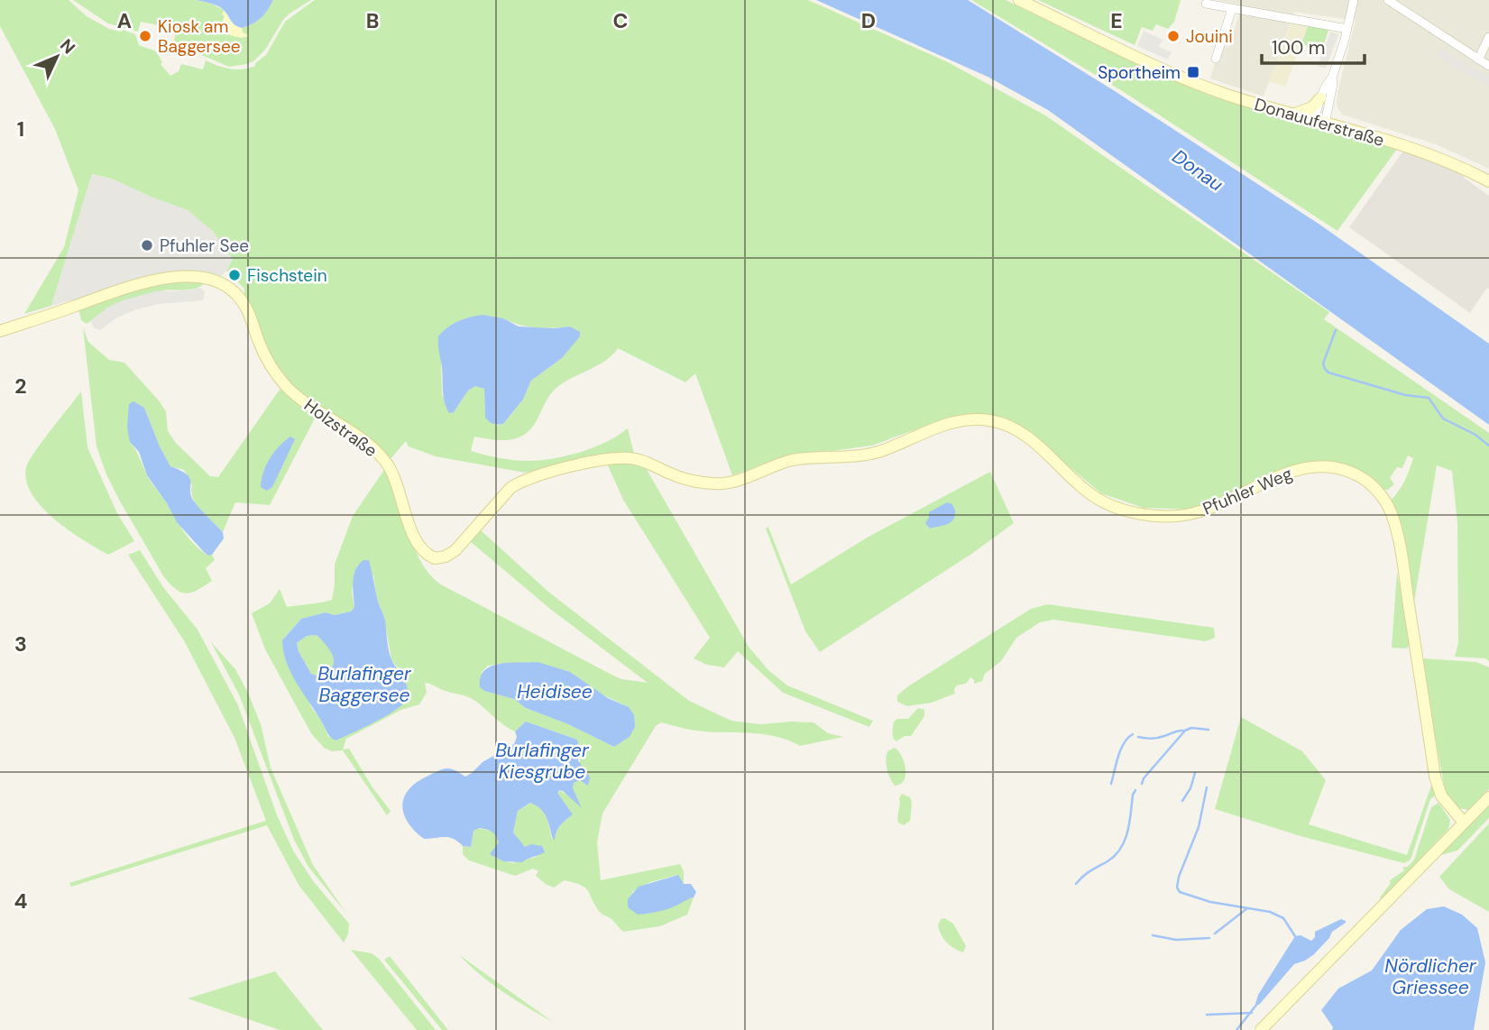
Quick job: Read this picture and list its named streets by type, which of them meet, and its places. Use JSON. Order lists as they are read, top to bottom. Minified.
{"streets":{"street":["Donauuferstraße","Holzstraße","Pfuhler Weg"]},"crossings":[["Holzstraße","Pfuhler Weg"]],"water":["Donau","Burlafinger Baggersee","Heidisee","Burlafinger Kiesgrube","Nördlicher Griessee"],"places":{"other":["Kiosk am Baggersee","Jouini","Pfuhler See","Fischstein"],"transit":["Sportheim"]},"scale_bar":"100 m","north":"top right","grid":{"columns":["A","B","C","D","E"],"rows":["1","2","3","4"]}}
